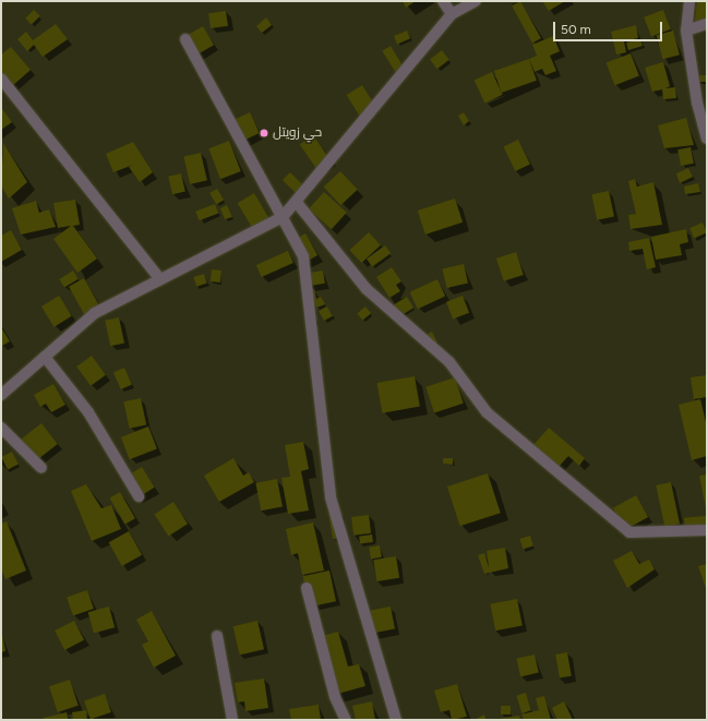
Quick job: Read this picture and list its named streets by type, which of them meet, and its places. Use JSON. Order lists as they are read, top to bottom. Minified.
{"places":["حي زويتل"],"scale_bar":"50 m"}
